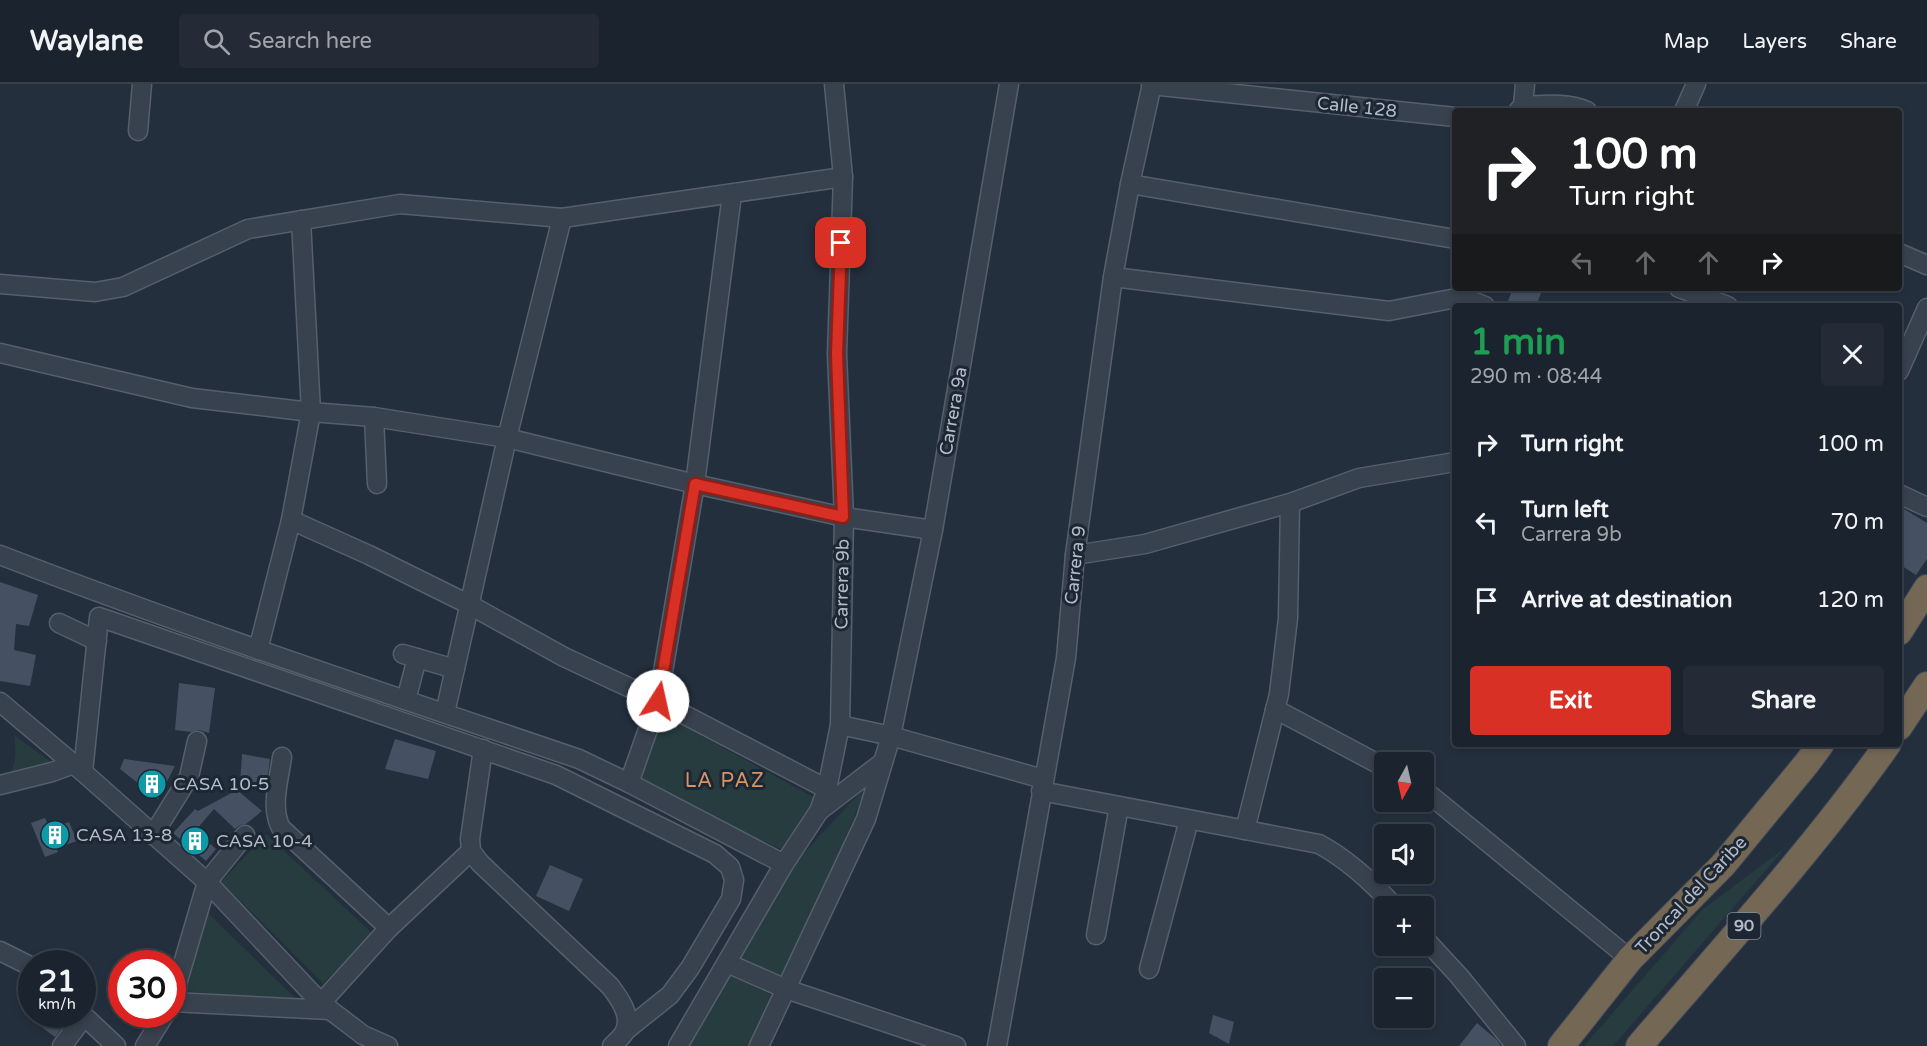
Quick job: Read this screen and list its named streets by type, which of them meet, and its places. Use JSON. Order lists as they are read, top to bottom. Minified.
{"streets":{"highway":["Troncal del Caribe","90"],"street":["Calle 128","Carrera 9a","Carrera 9","Carrera 9b"]},"crossings":[["Calle 128","Carrera 9"]],"districts":["LA PAZ"],"places":{"building":["CASA 10-5","CASA 13-8","CASA 10-4"]},"north":"bottom","page":{"header":"Waylane","search":"Search here","nav":["Map","Layers","Share"],"turn":["100 m","Turn right"],"heading":["1 min","290 m · 08:44"],"list":[{"name":"Turn right","value":"100 m"},{"name":"Turn left","note":"Carrera 9b","value":"70 m"},{"name":"Arrive at destination","value":"120 m"}],"buttons":["Exit","Share"],"map_buttons":["+","−"],"speed":"21 km/h","limit":"30"}}
